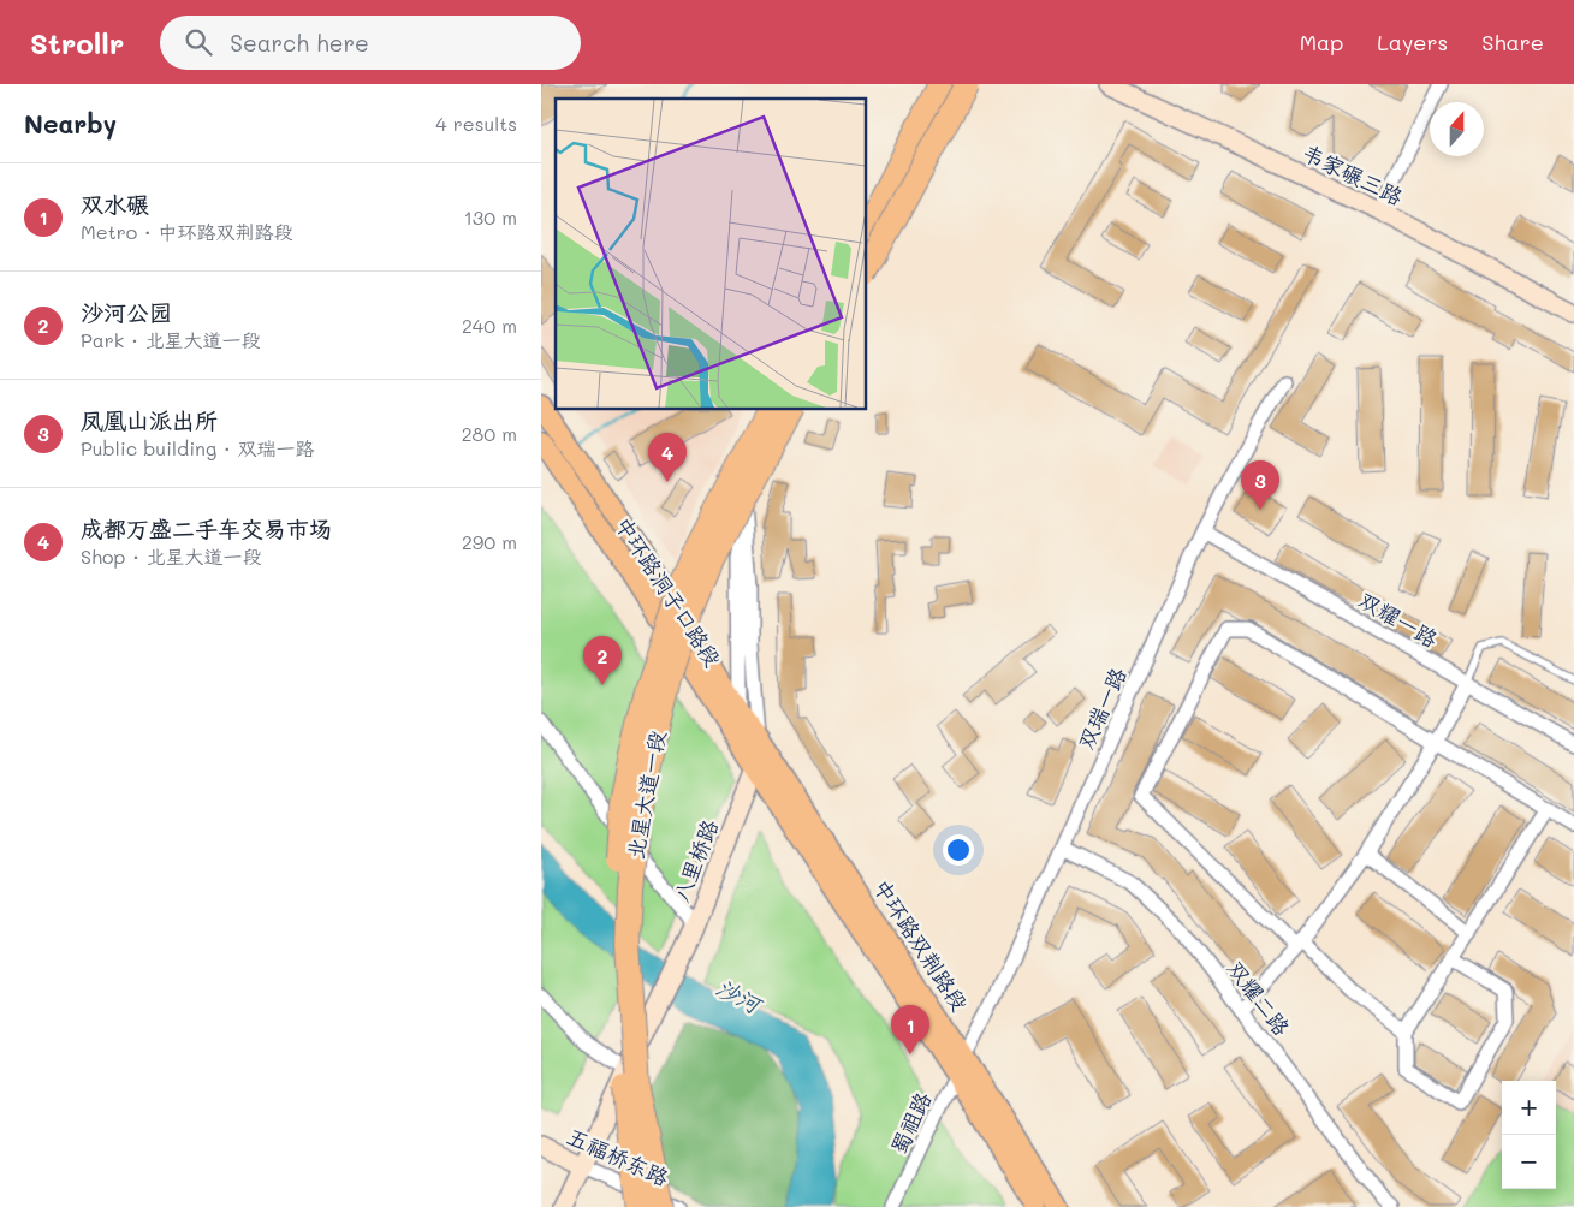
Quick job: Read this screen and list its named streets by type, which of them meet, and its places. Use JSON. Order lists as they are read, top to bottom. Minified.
{"streets":{"highway":["北星大道一段"],"main road":["韦家碾三路","中环路洞子口路段","八里桥路","中环路双荆路段","五福桥东路"],"street":["双耀一路","双瑞一路","双耀二路","蜀祖路"]},"crossings":[["中环路洞子口路段","八里桥路"],["中环路洞子口路段","中环路双荆路段"],["双耀一路","双瑞一路"],["双瑞一路","中环路双荆路段"],["双瑞一路","双耀二路"],["双瑞一路","蜀祖路"],["八里桥路","中环路双荆路段"],["八里桥路","五福桥东路"],["中环路双荆路段","蜀祖路"]],"water":["沙河"],"north":"top","page":{"header":"Strollr","search":"Search here","nav":["Map","Layers","Share"],"heading":["Nearby","4 results"],"list":[{"mark":"1","name":"双水碾","note":"Metro · 中环路双荆路段","value":"130 m"},{"mark":"2","name":"沙河公园","note":"Park · 北星大道一段","value":"240 m"},{"mark":"3","name":"凤凰山派出所","note":"Public building · 双瑞一路","value":"280 m"},{"mark":"4","name":"成都万盛二手车交易市场","note":"Shop · 北星大道一段","value":"290 m"}],"pins":["4","3","2","1"],"map_buttons":["+","−"]}}
